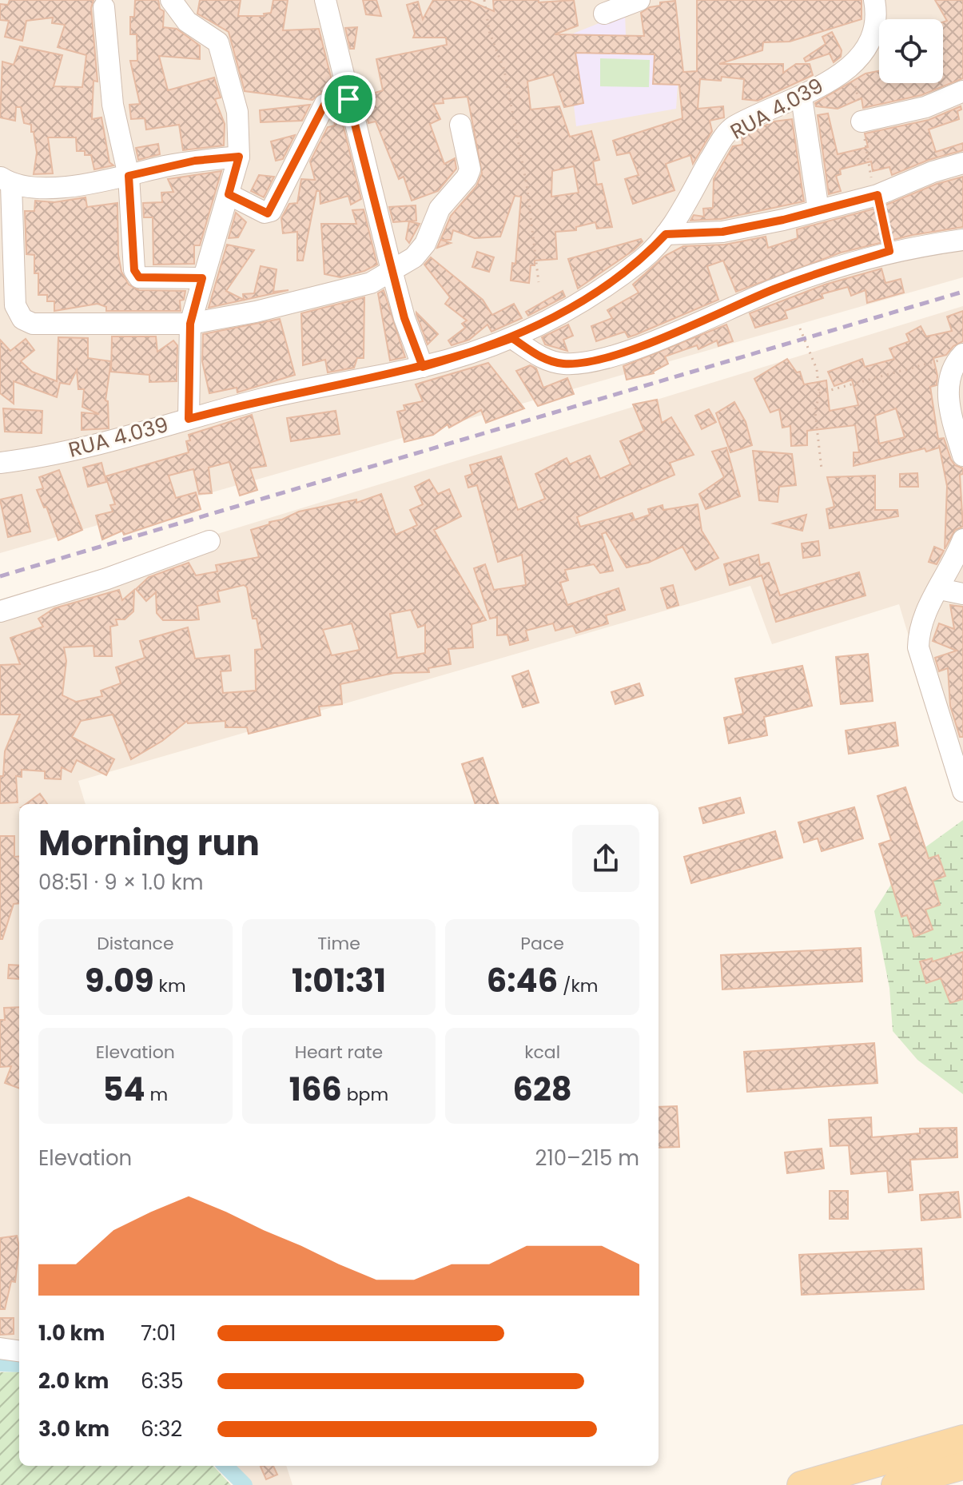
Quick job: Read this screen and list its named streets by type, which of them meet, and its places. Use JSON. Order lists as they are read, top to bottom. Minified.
{"streets":{"street":["RUA 4.039"]},"page":{"heading":["Morning run","08:51 · 9 × 1.0 km"],"stats":[["Distance","9.09 km"],["Time","1:01:31"],["Pace","6:46 /km"],["Elevation","54 m"],["Heart rate","166 bpm"],["kcal","628"]],"chart":["Elevation","210–215 m"],"list":[{"name":"1.0 km","note":"7:01"},{"name":"2.0 km","note":"6:35"},{"name":"3.0 km","note":"6:32"}]}}
